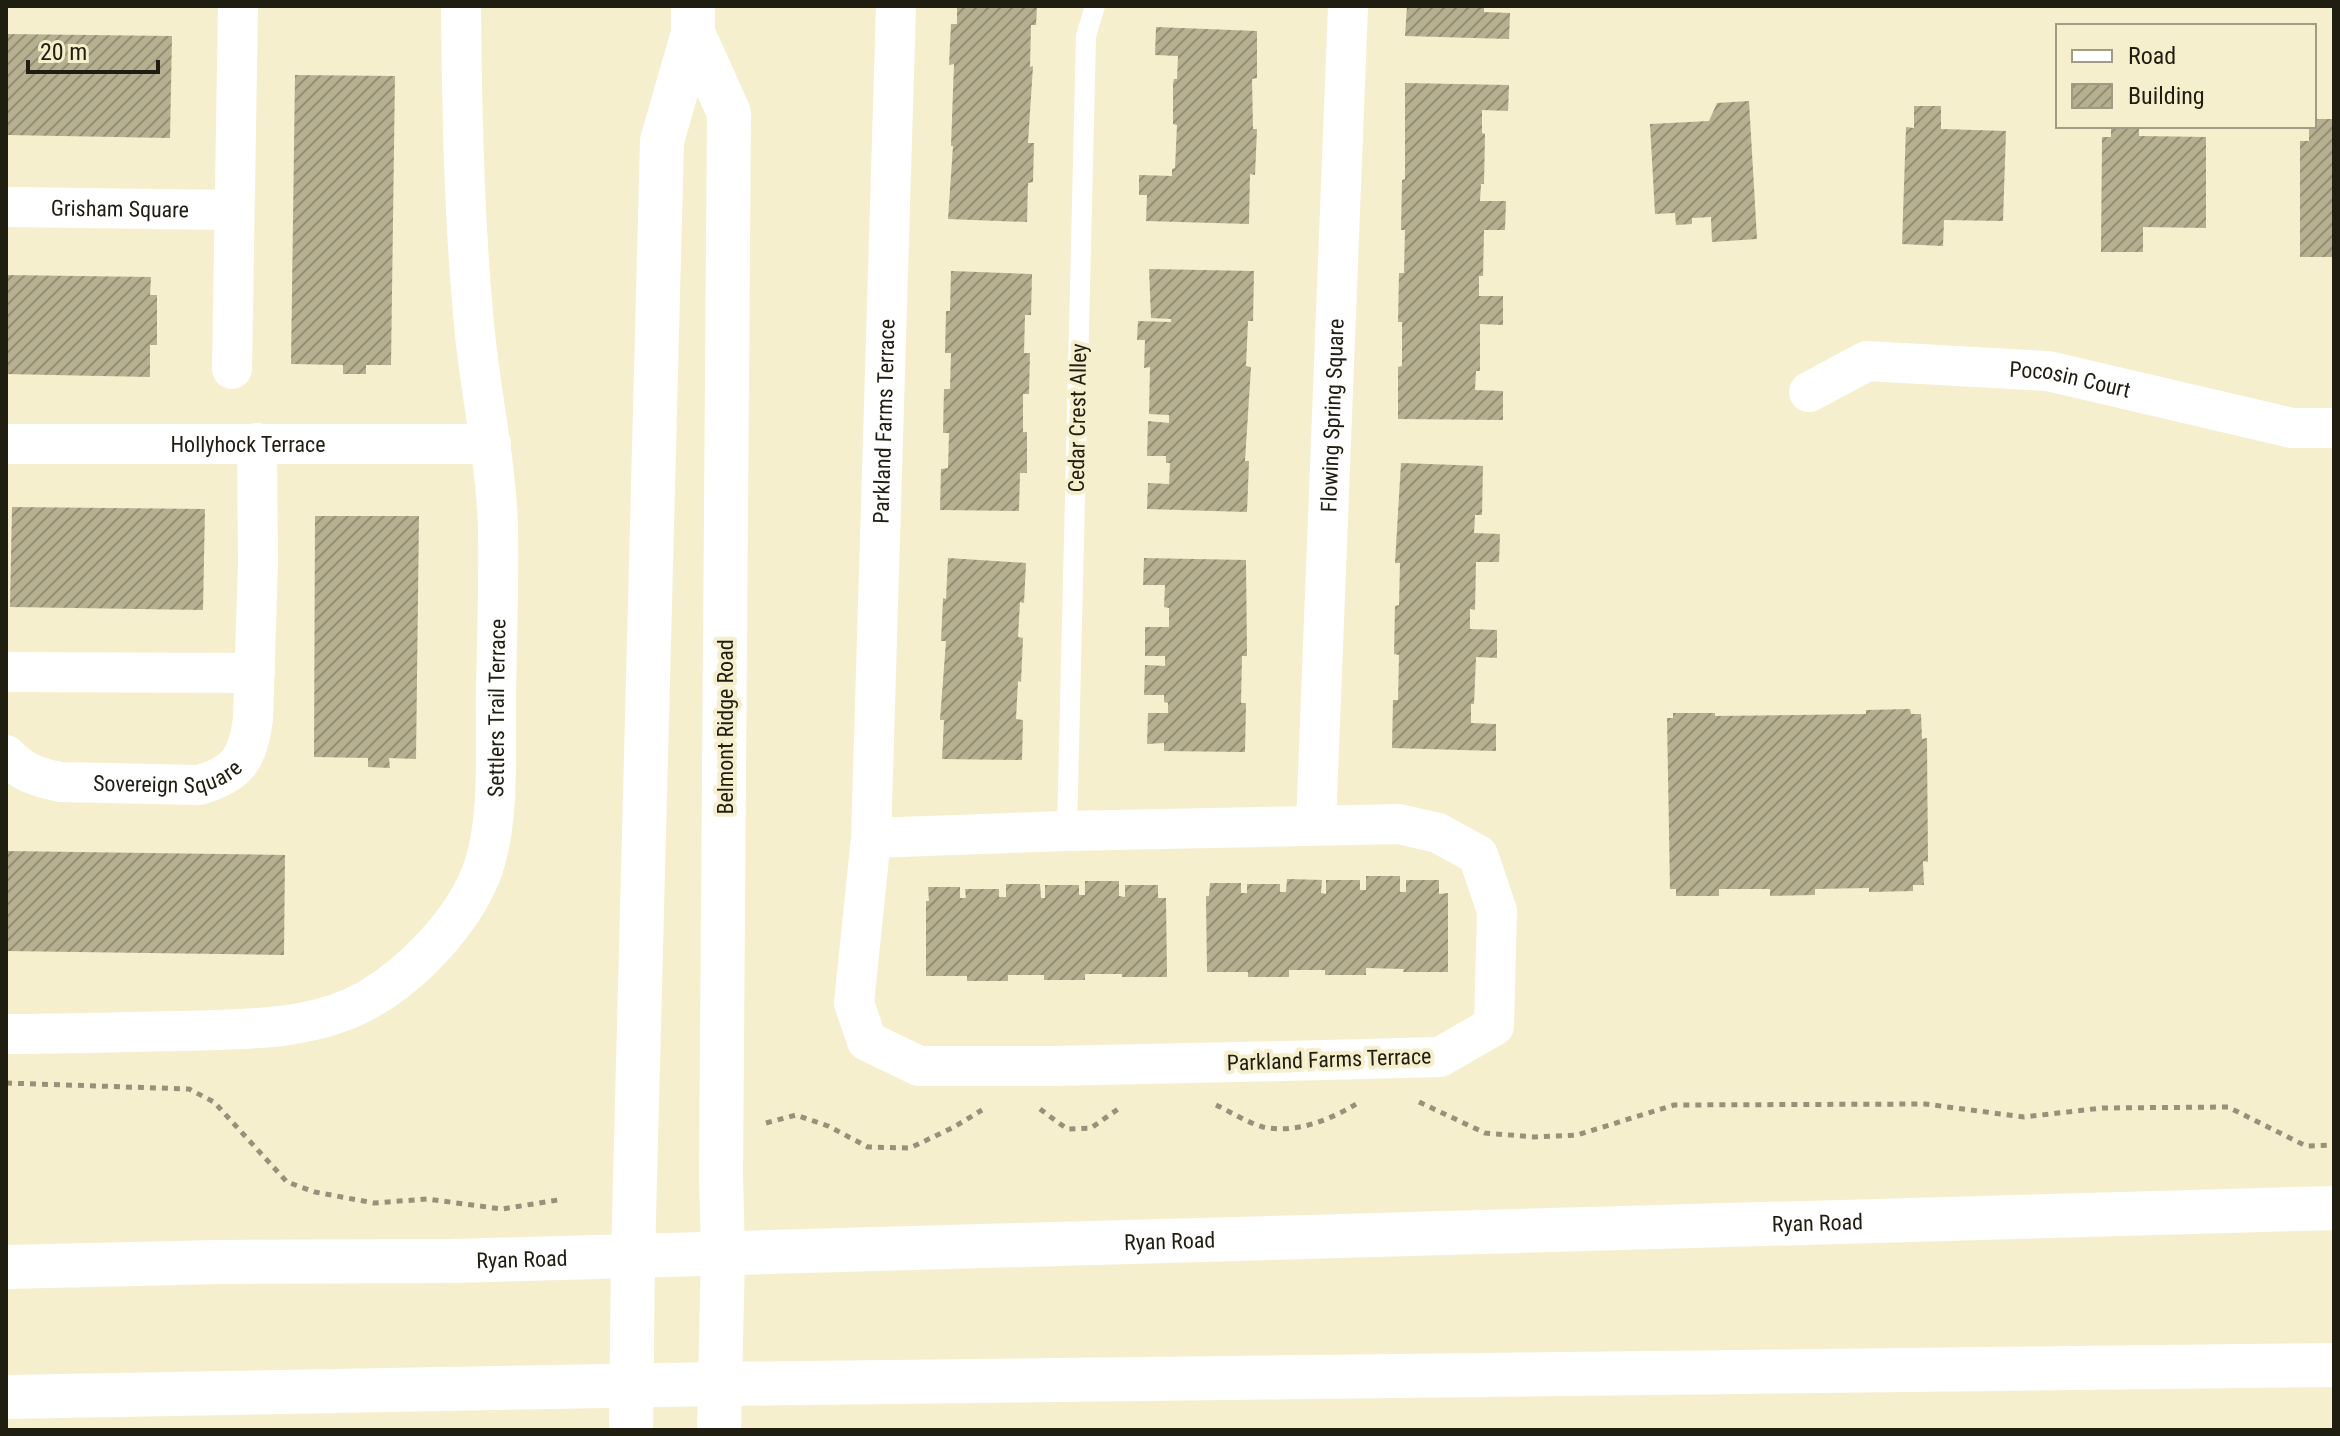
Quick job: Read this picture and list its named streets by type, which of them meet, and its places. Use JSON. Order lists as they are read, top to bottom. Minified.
{"streets":{"main road":["Belmont Ridge Road","Ryan Road"],"street":["Grisham Square","Pocosin Court","Flowing Spring Square","Parkland Farms Terrace","Hollyhock Terrace","Settlers Trail Terrace","Sovereign Square"],"lane":["Cedar Crest Alley"]},"crossings":[["Flowing Spring Square","Parkland Farms Terrace"],["Cedar Crest Alley","Parkland Farms Terrace"],["Hollyhock Terrace","Settlers Trail Terrace"],["Hollyhock Terrace","Sovereign Square"],["Belmont Ridge Road","Ryan Road"]],"legend":["Road","Building"],"scale_bar":"20 m"}
